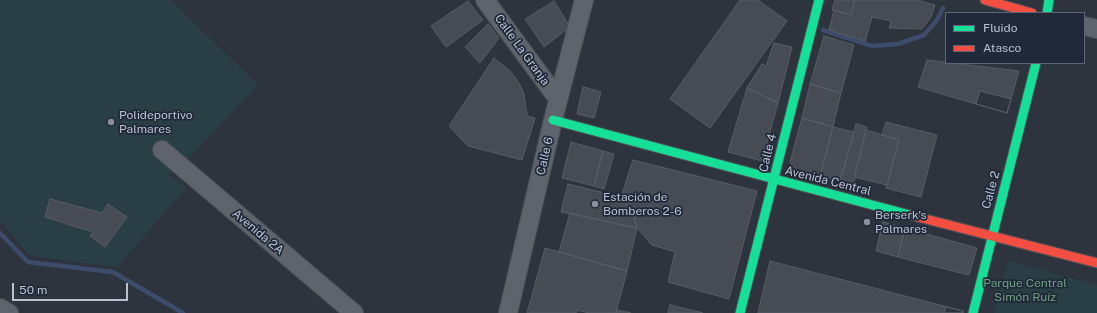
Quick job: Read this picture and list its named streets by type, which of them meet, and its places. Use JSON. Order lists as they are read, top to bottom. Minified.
{"streets":{"main road":["Calle 4","Avenida Central","Calle 2"],"street":["Calle La Granja","Calle 6","Avenida 2A"]},"crossings":[["Calle La Granja","Calle 6"],["Calle 4","Avenida Central"],["Calle 6","Avenida Central"],["Avenida Central","Calle 2"]],"parks":["Parque Central Simón Ruíz"],"places":["Polideportivo Palmares","Estación de Bomberos 2-6","Berserk's Palmares"],"legend":["Fluido","Atasco"],"scale_bar":"50 m"}
